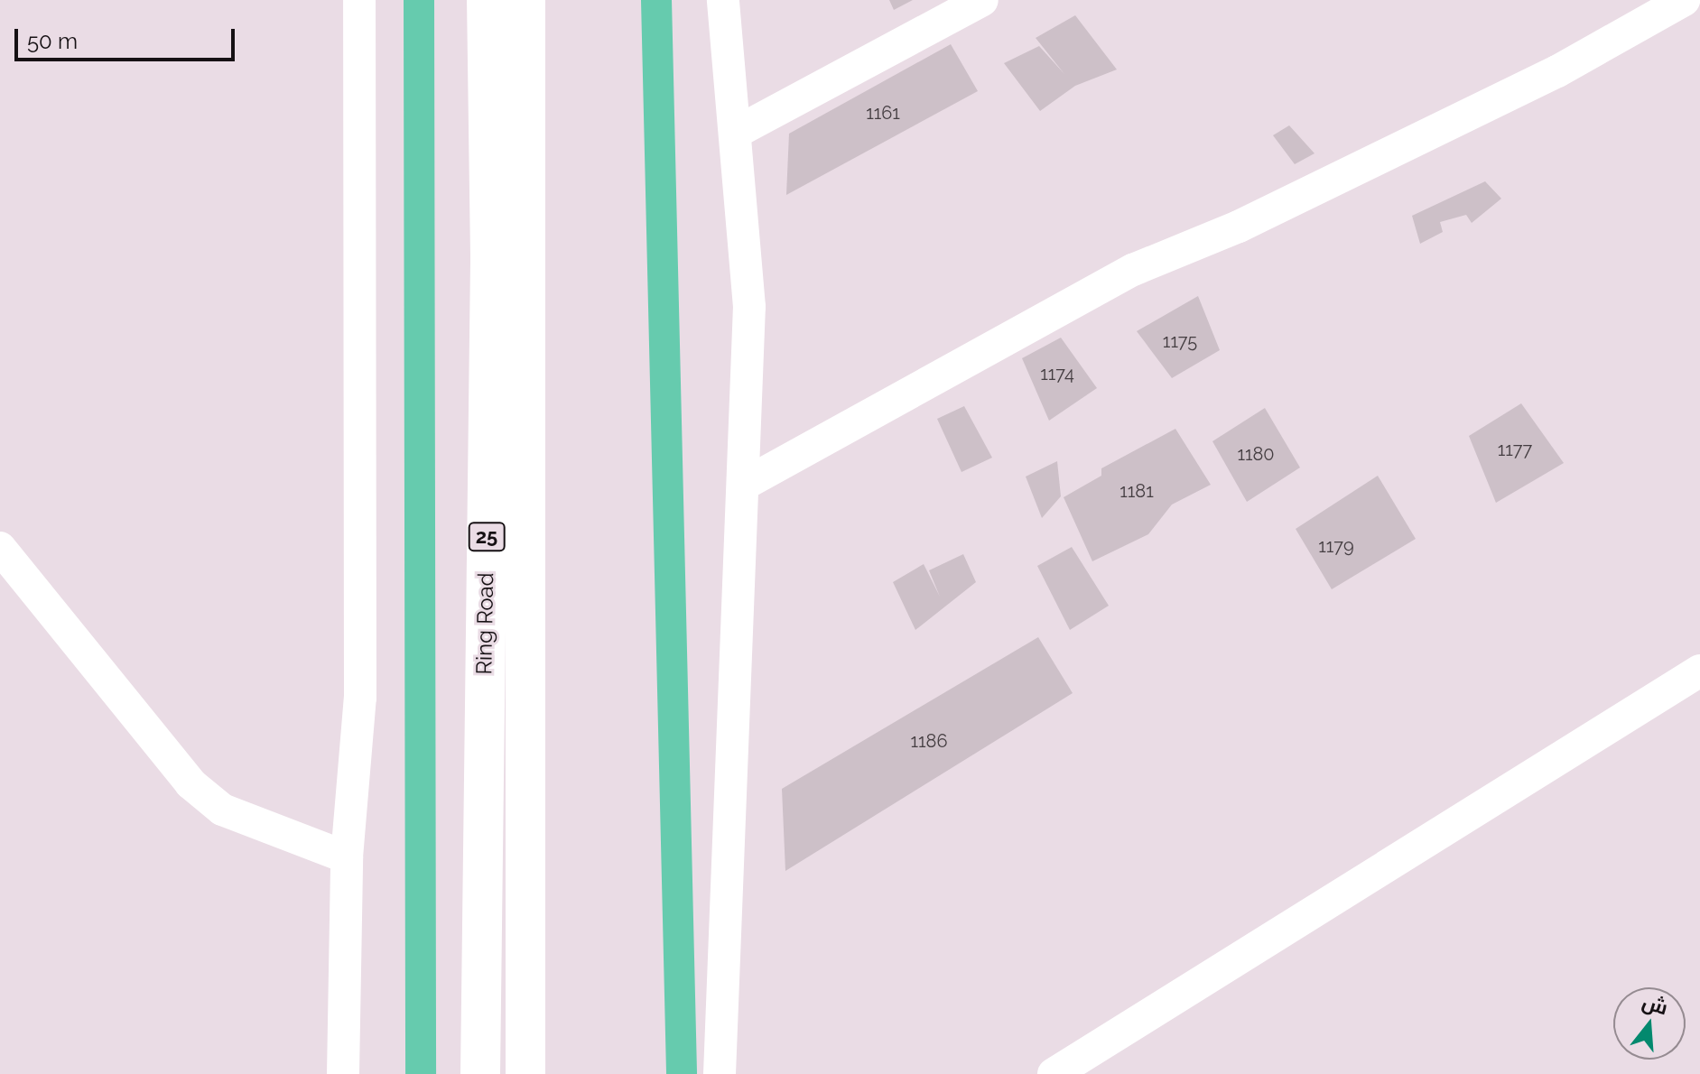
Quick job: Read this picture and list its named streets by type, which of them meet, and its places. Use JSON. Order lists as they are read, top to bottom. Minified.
{"streets":{"highway":["25","Ring Road"]},"house_numbers":["1161","1175","1174","1177","1180","1181","1179","1186"],"scale_bar":"50 m","north":"top"}
